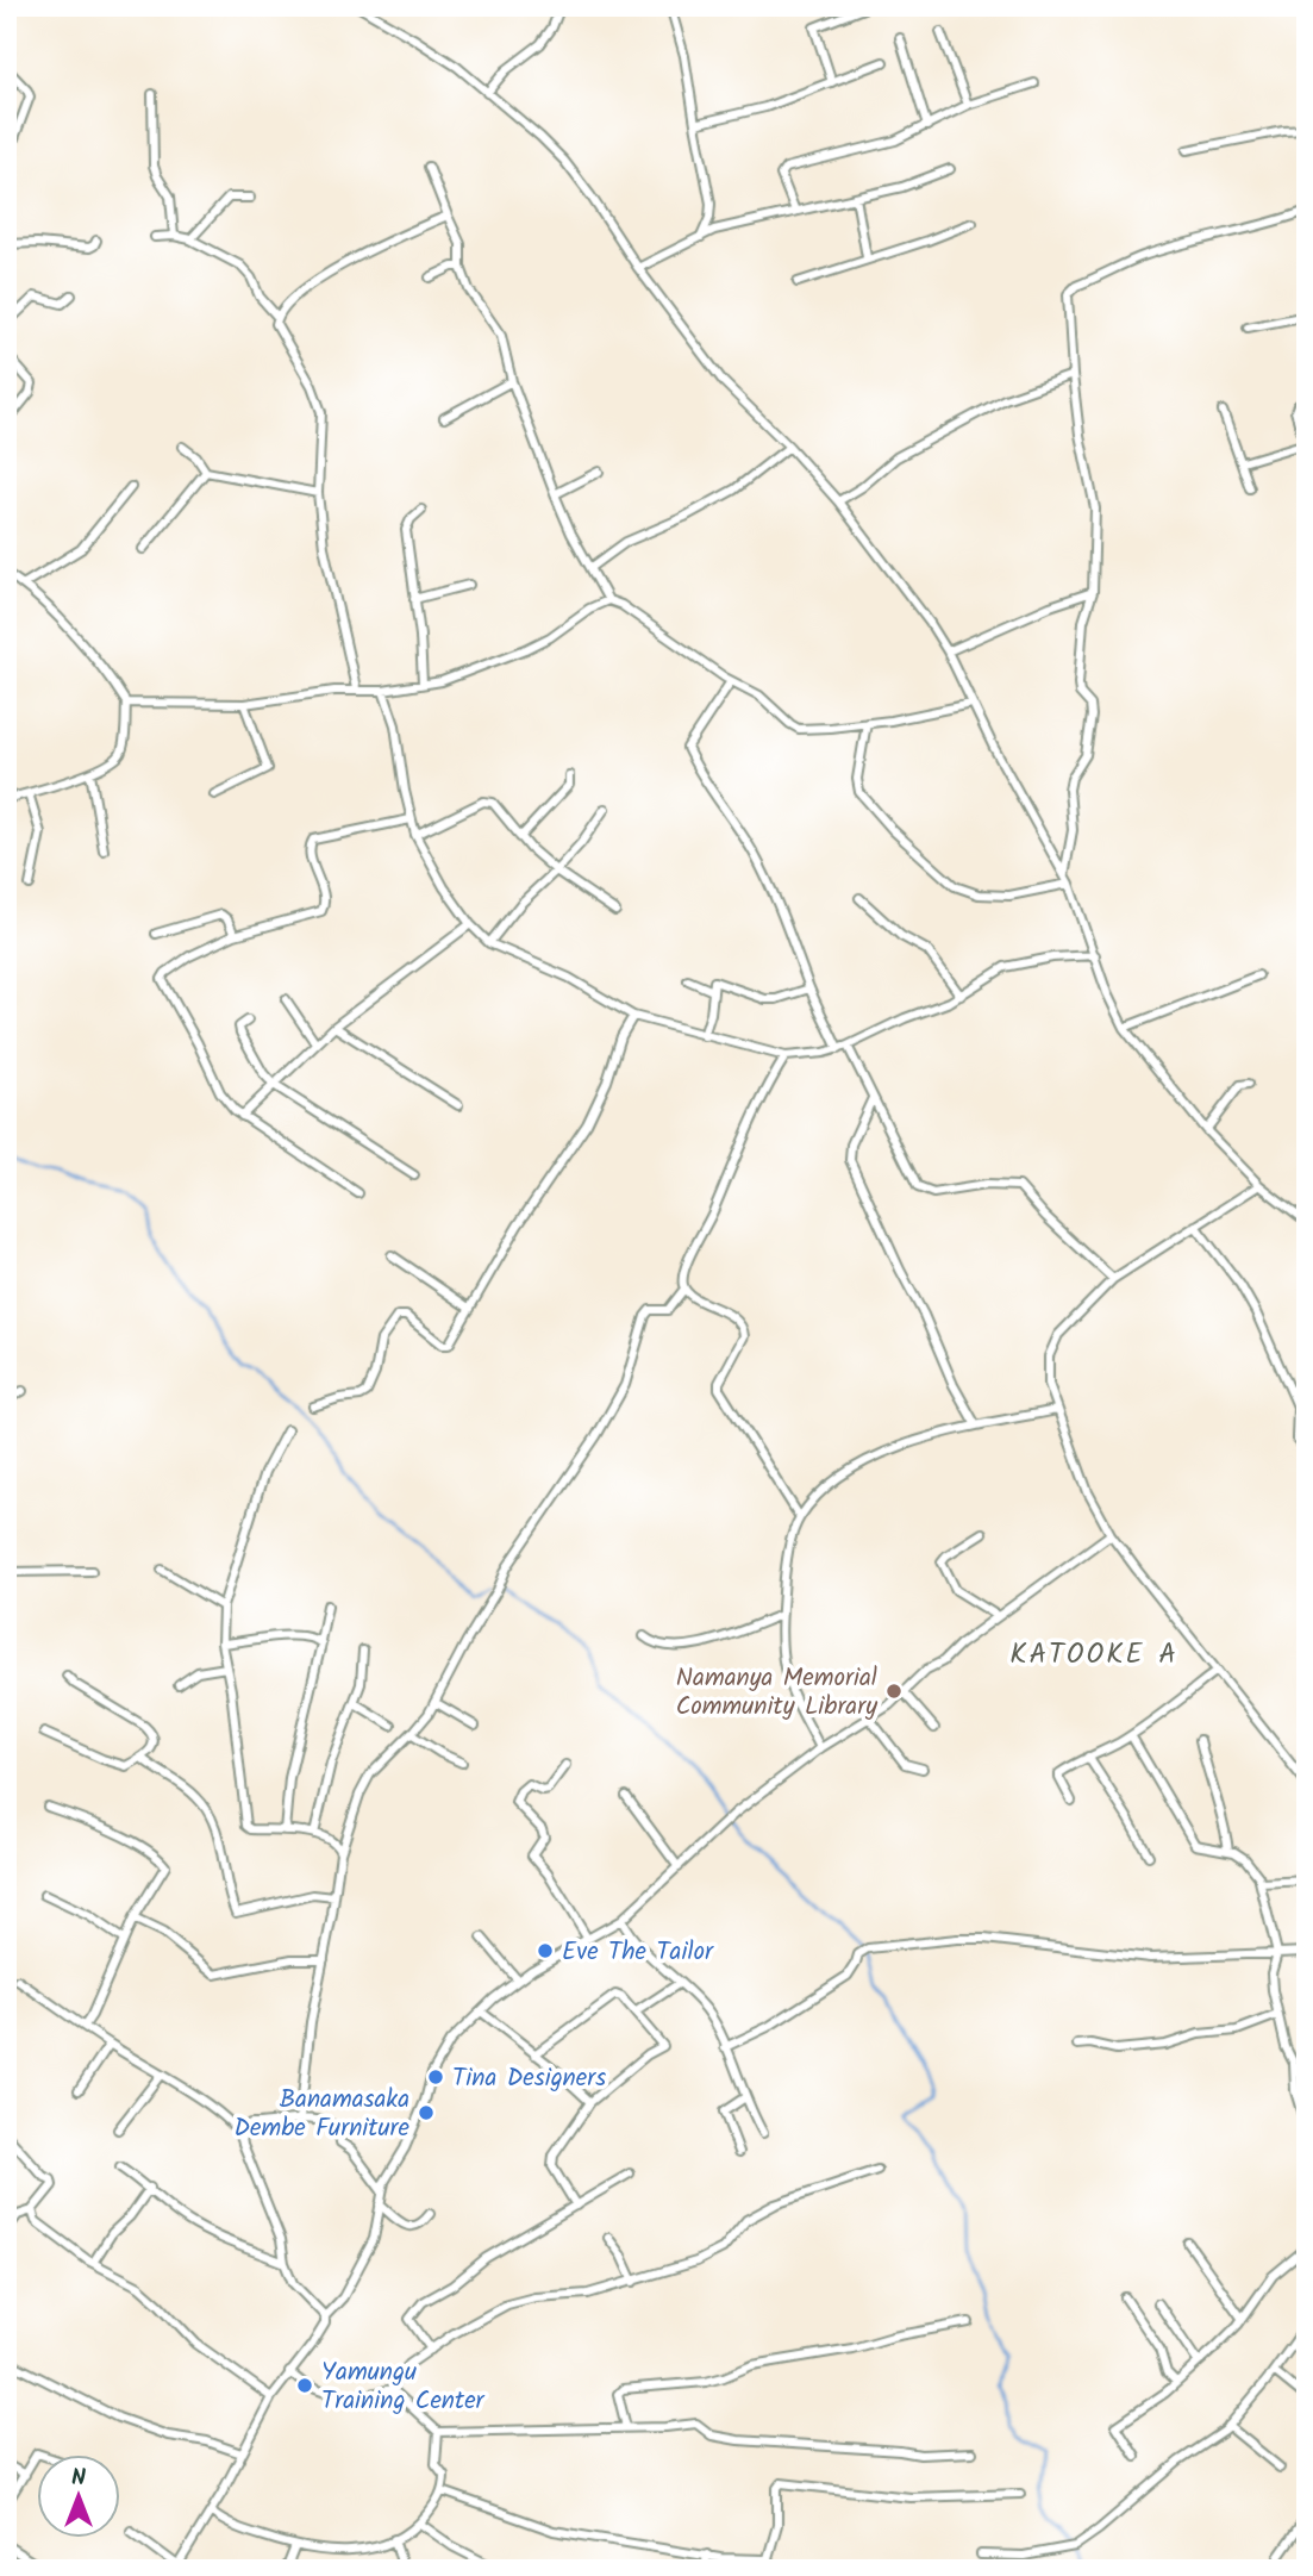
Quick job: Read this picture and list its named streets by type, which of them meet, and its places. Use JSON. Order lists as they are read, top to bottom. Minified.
{"districts":["KATOOKE A"],"places":["Namanya Memorial Community Library","Eve The Tailor","Tina Designers","Banamasaka Dembe Furniture","Yamungu Training Center"],"north":"top"}
